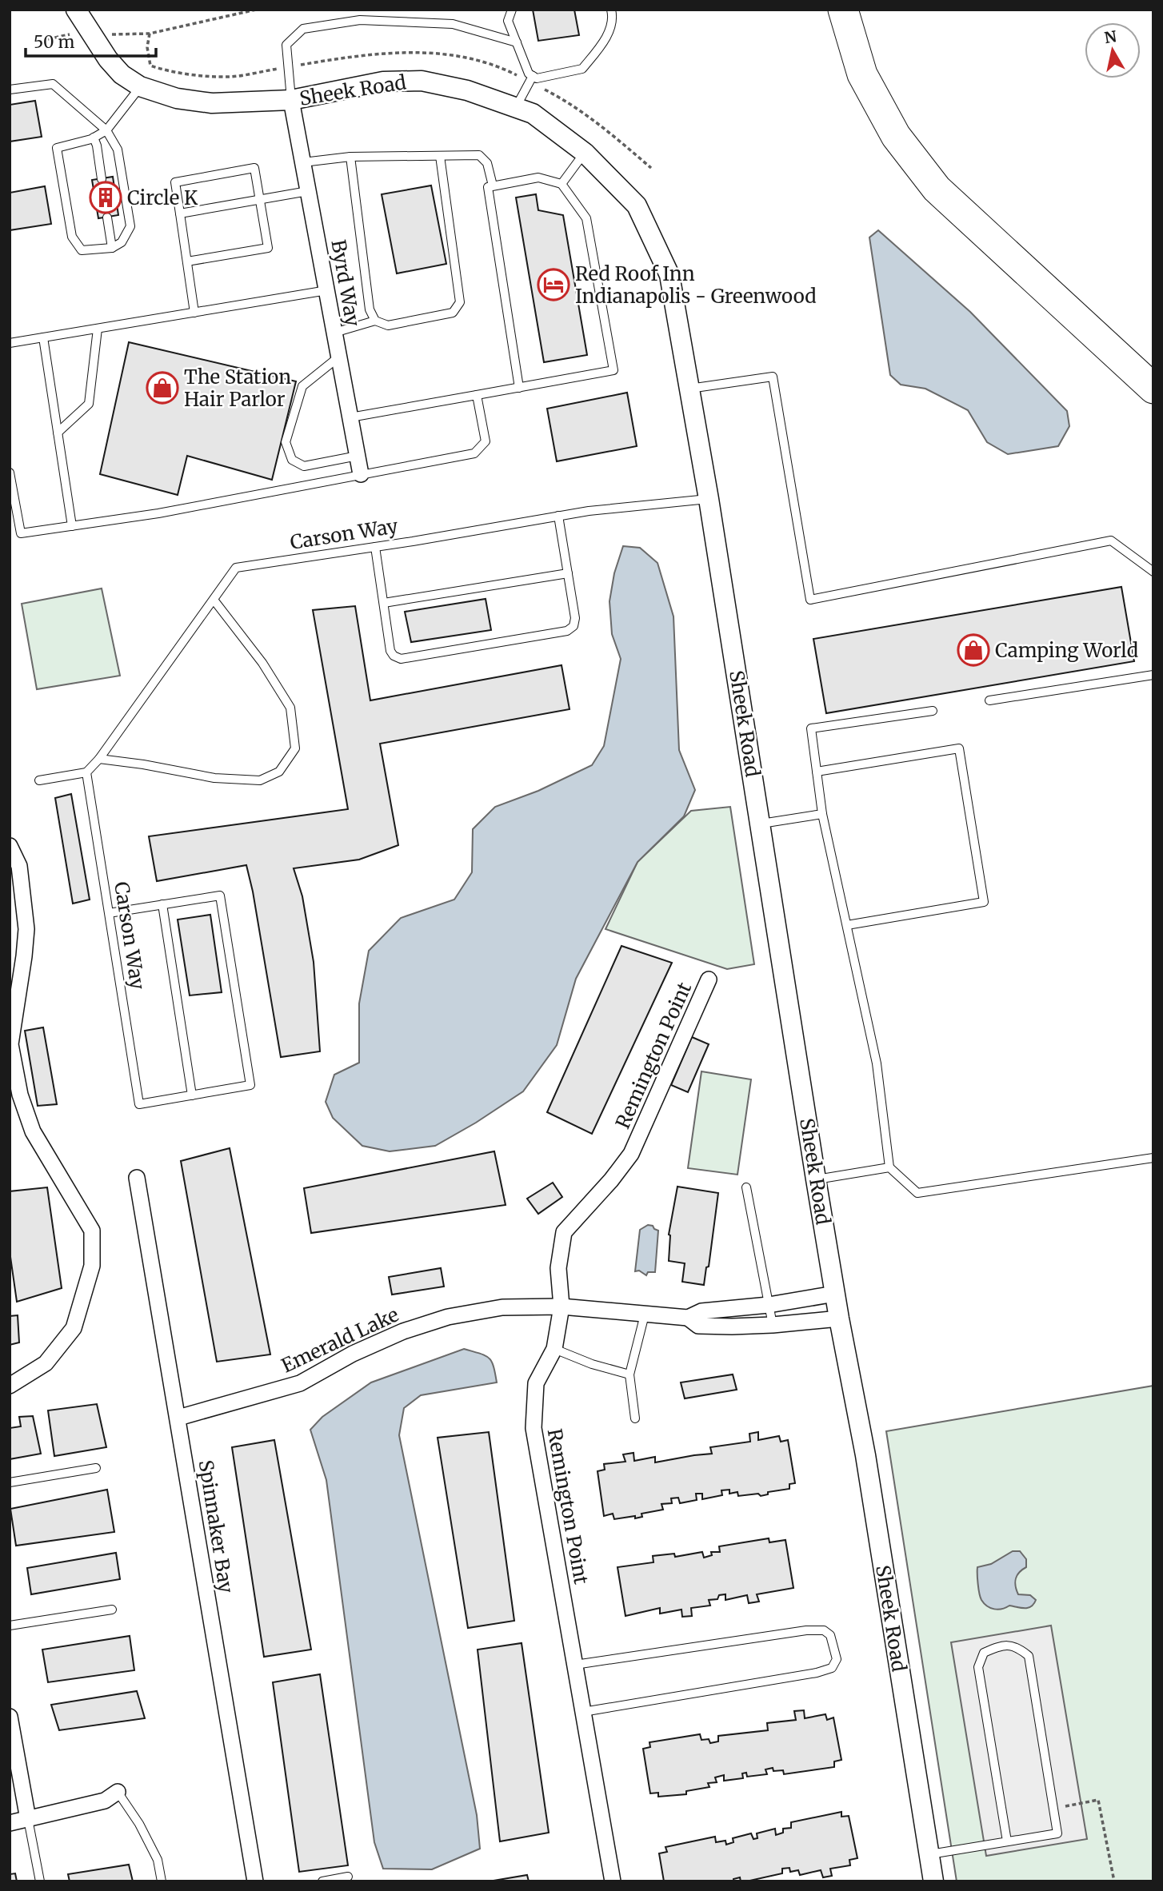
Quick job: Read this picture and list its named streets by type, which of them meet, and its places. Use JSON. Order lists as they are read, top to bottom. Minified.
{"streets":{"street":["Sheek Road","Byrd Way","Remington Point","Emerald Lake","Spinnaker Bay"],"lane":["Carson Way"]},"crossings":[["Sheek Road","Byrd Way"],["Sheek Road","Carson Way"],["Sheek Road","Emerald Lake"],["Remington Point","Emerald Lake"],["Emerald Lake","Spinnaker Bay"]],"places":{"building":["Circle K"],"hotel":["Red Roof Inn Indianapolis - Greenwood"],"shop":["The Station Hair Parlor","Camping World"]},"scale_bar":"50 m","north":"top"}
